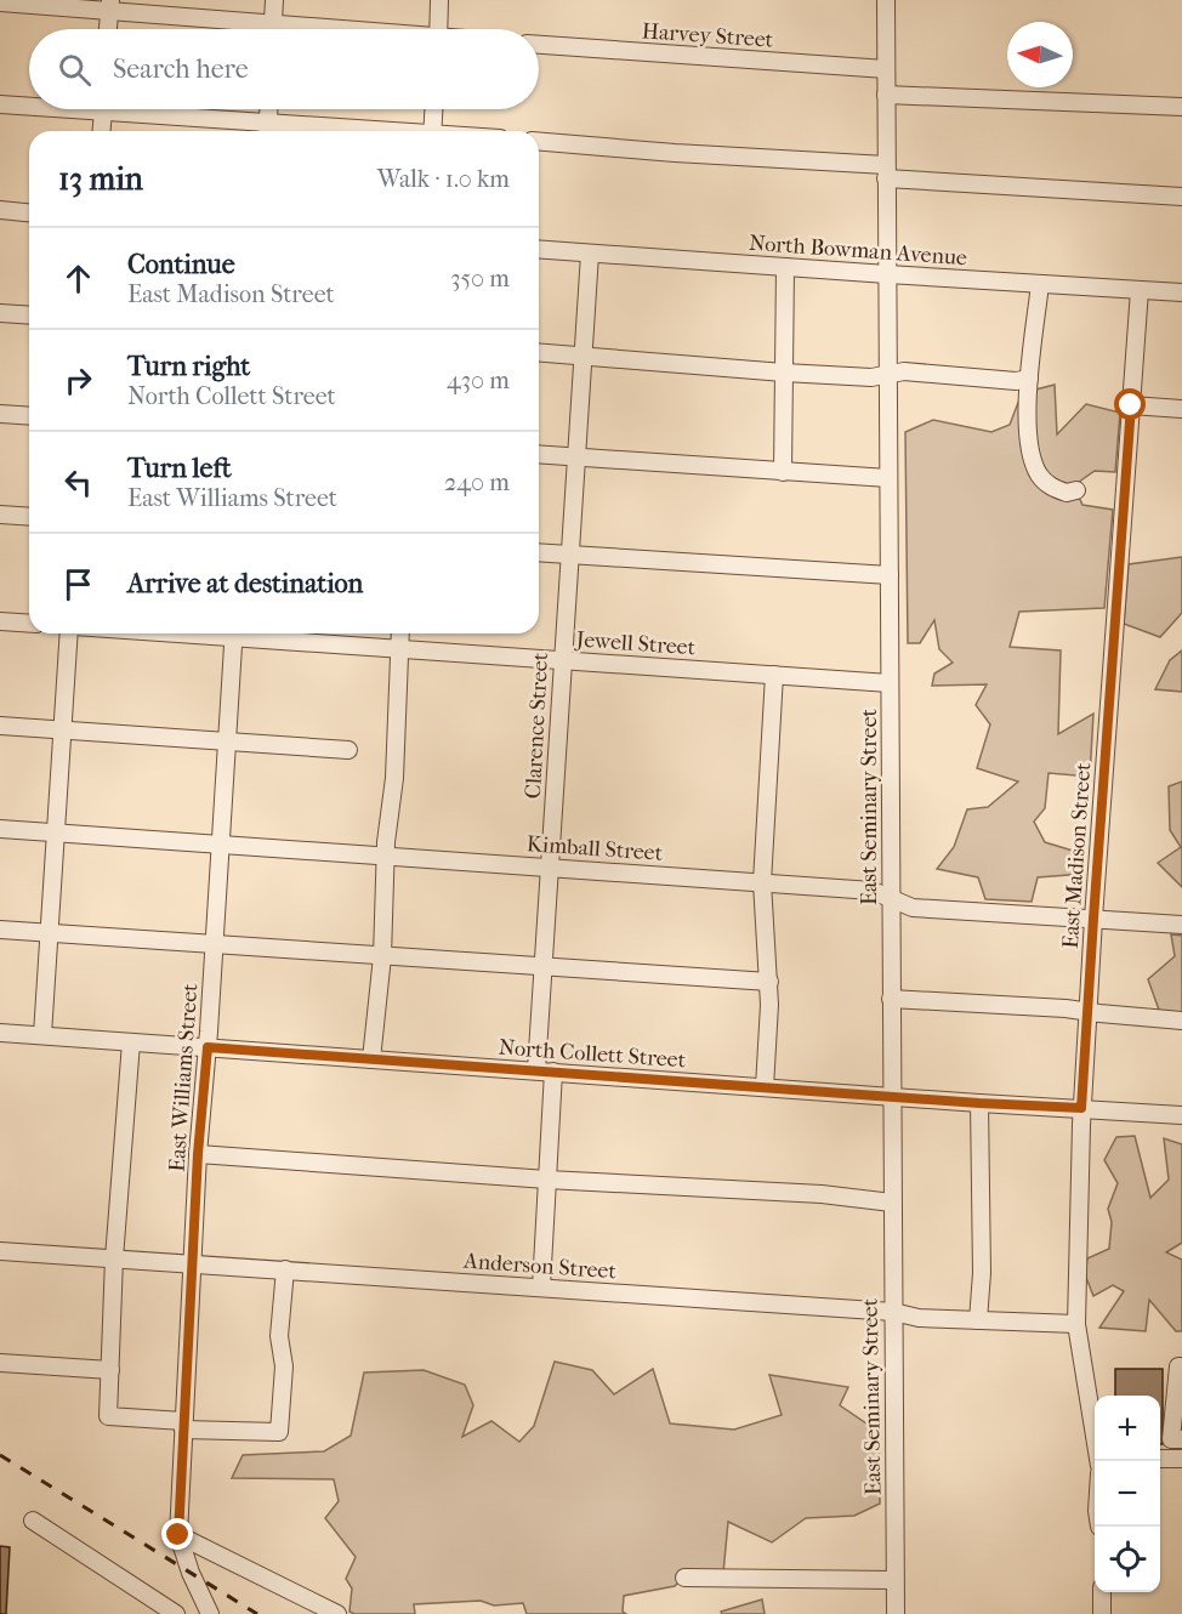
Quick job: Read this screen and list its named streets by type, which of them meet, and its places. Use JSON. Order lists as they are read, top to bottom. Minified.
{"streets":{"street":["Harvey Street","North Bowman Avenue","Jewell Street","Clarence Street","East Seminary Street","Kimball Street","East Madison Street","North Collett Street","East Williams Street","Anderson Street"]},"crossings":[["Harvey Street","East Seminary Street"],["North Bowman Avenue","Clarence Street"],["North Bowman Avenue","East Seminary Street"],["North Bowman Avenue","East Madison Street"],["Jewell Street","Clarence Street"],["Jewell Street","East Seminary Street"],["Clarence Street","Kimball Street"],["Clarence Street","North Collett Street"],["Clarence Street","Anderson Street"],["East Seminary Street","Kimball Street"],["East Seminary Street","North Collett Street"],["East Seminary Street","Anderson Street"],["Kimball Street","East Madison Street"],["Kimball Street","East Williams Street"],["East Madison Street","North Collett Street"],["East Madison Street","Anderson Street"],["North Collett Street","East Williams Street"],["East Williams Street","Anderson Street"]],"north":"left","page":{"search":"Search here","heading":["13 min","Walk · 1.0 km"],"list":[["Continue","East Madison Street","350 m"],["Turn right","North Collett Street","430 m"],["Turn left","East Williams Street","240 m"],"Arrive at destination"],"map_buttons":["+","−"]}}
